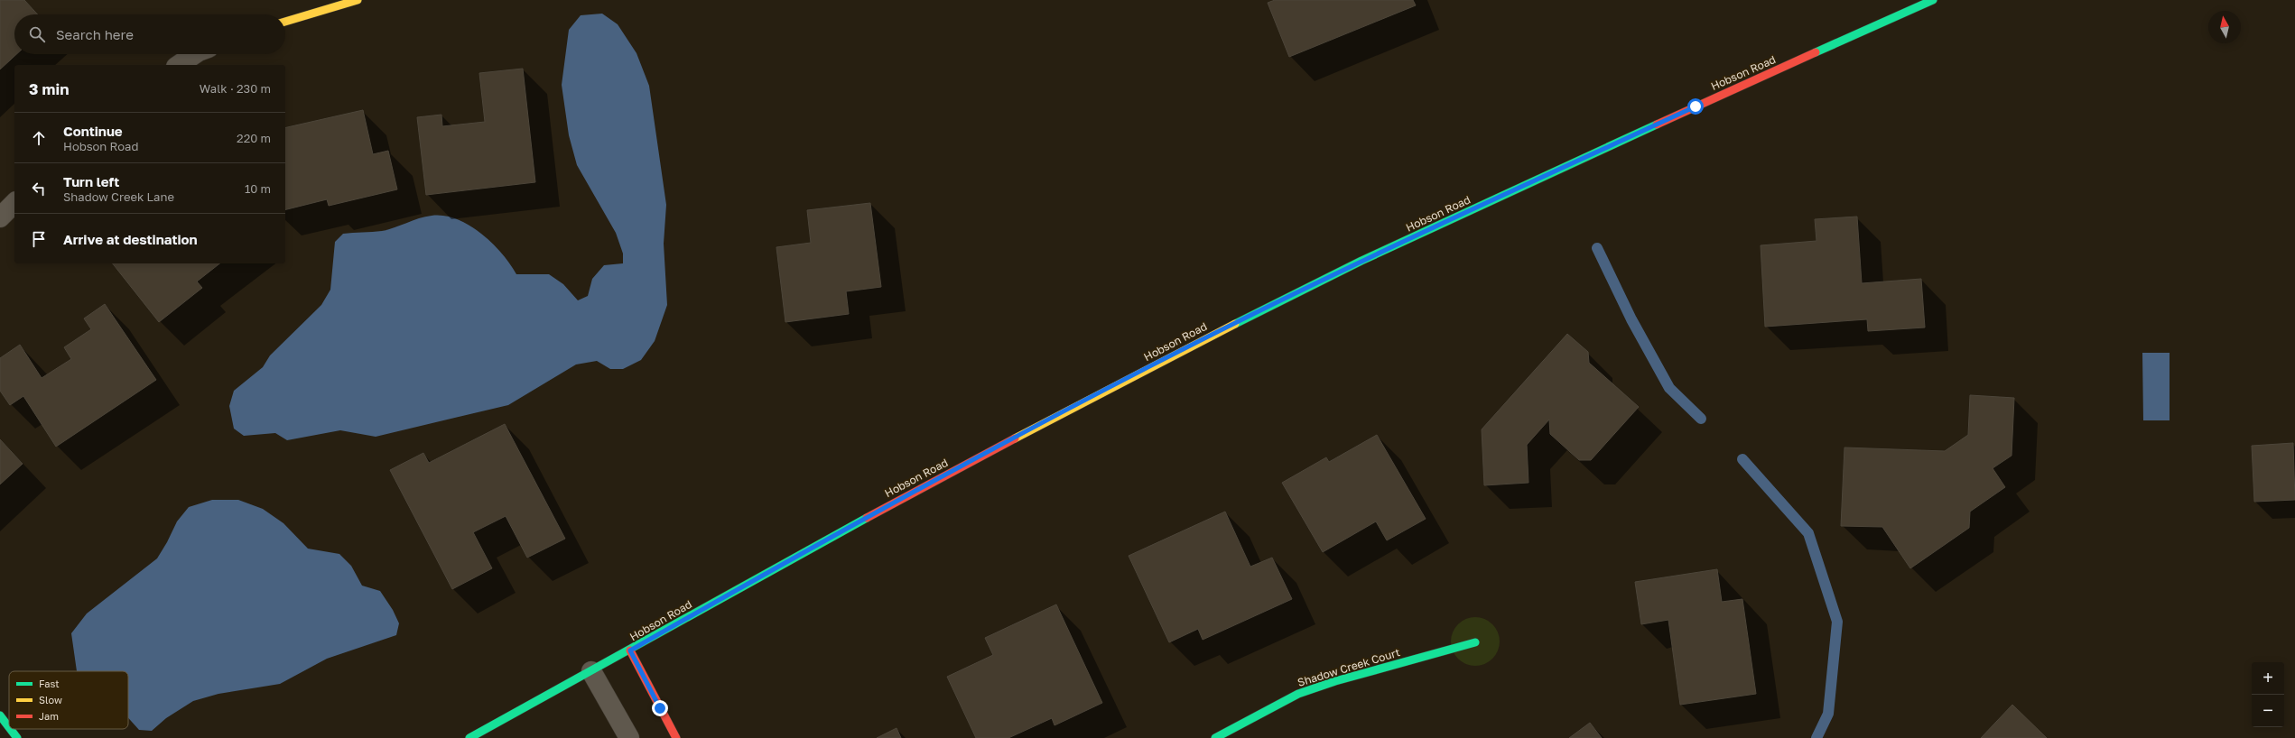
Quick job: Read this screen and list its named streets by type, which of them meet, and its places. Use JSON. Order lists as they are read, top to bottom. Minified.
{"streets":{"main road":["Hobson Road","Shadow Creek Court"]},"legend":["Fast","Slow","Jam"],"north":"top","page":{"search":"Search here","heading":["3 min","Walk · 230 m"],"list":[["Continue","Hobson Road","220 m"],["Turn left","Shadow Creek Lane","10 m"],"Arrive at destination"],"map_buttons":["+","−"]}}
